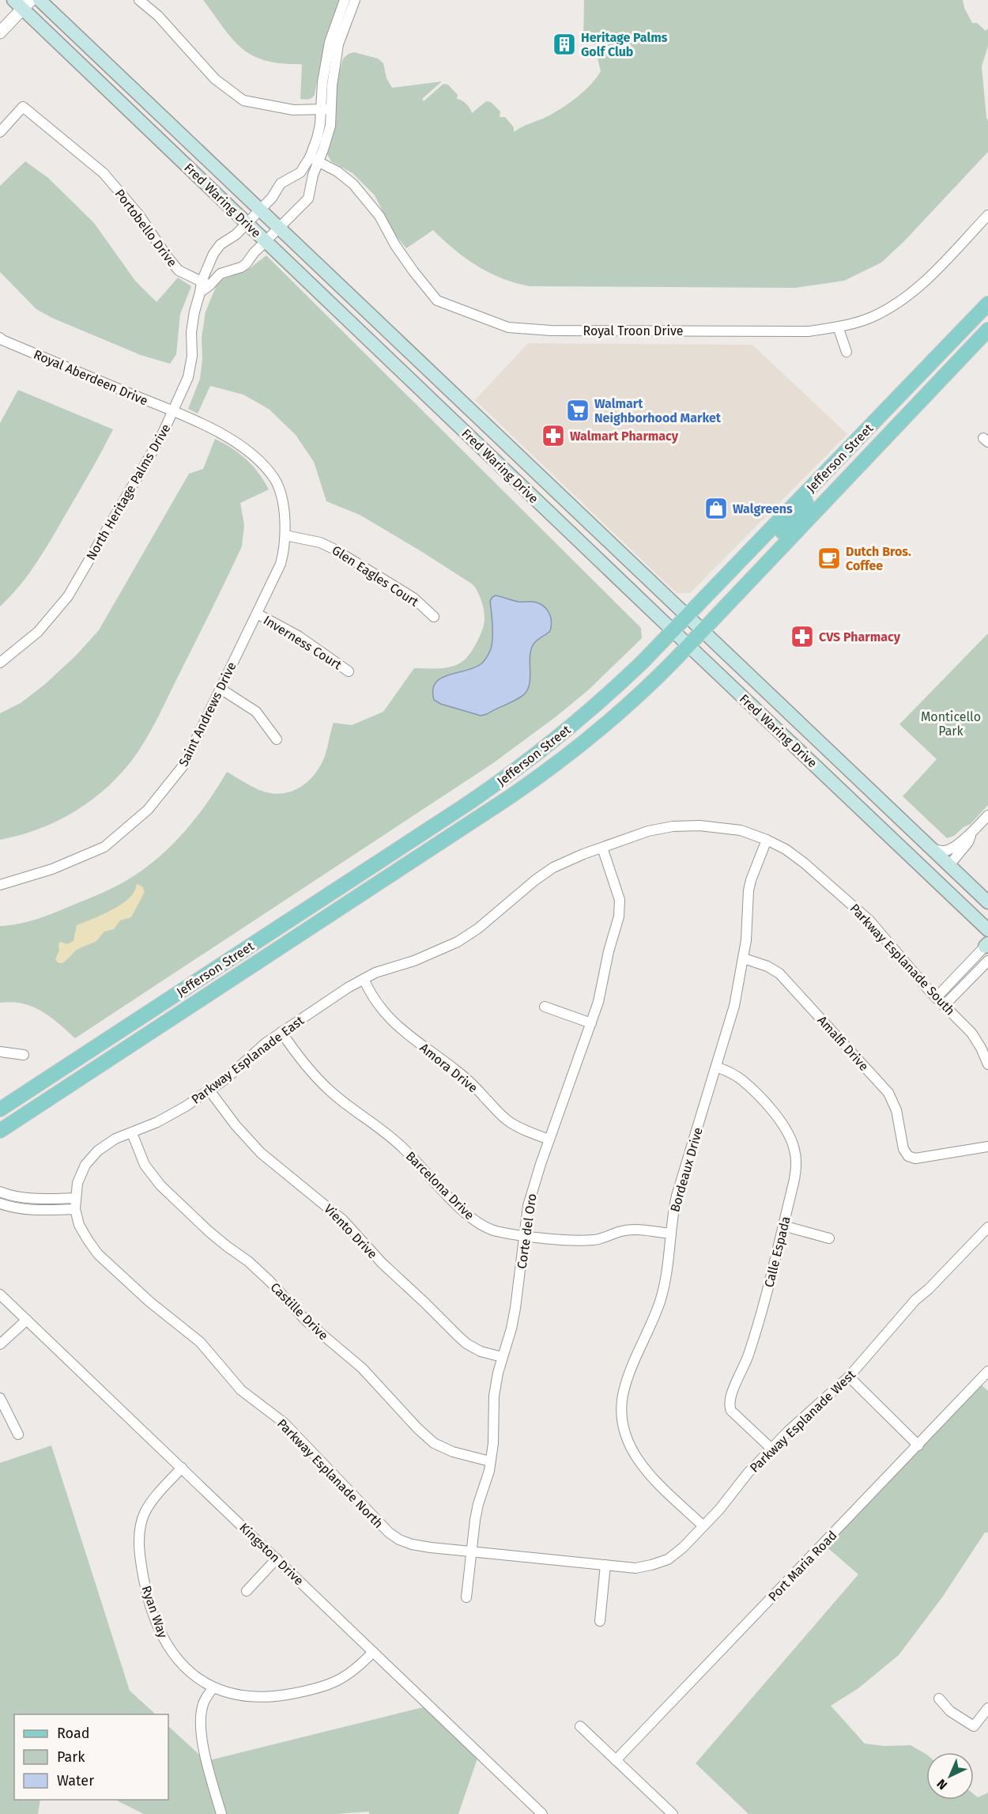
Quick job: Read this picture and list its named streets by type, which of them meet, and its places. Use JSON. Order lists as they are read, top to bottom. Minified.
{"streets":{"main road":["Fred Waring Drive","Jefferson Street"],"street":["Portobello Drive","Royal Troon Drive","Royal Aberdeen Drive","North Heritage Palms Drive","Glen Eagles Court","Inverness Court","Saint Andrews Drive","Parkway Esplanade South","Amalfi Drive","Parkway Esplanade East","Amora Drive","Bordeaux Drive","Barcelona Drive","Viento Drive","Corte del Oro","Calle Espada","Castille Drive","Parkway Esplanade West","Parkway Esplanade North","Kingston Drive","Port Maria Road","Ryan Way"]},"crossings":[["Fred Waring Drive","Jefferson Street"],["Fred Waring Drive","North Heritage Palms Drive"],["Portobello Drive","North Heritage Palms Drive"],["Royal Troon Drive","North Heritage Palms Drive"],["Royal Aberdeen Drive","North Heritage Palms Drive"],["Royal Aberdeen Drive","Glen Eagles Court"],["Royal Aberdeen Drive","Saint Andrews Drive"],["Glen Eagles Court","Saint Andrews Drive"],["Inverness Court","Saint Andrews Drive"],["Parkway Esplanade South","Parkway Esplanade East"],["Parkway Esplanade South","Bordeaux Drive"],["Amalfi Drive","Bordeaux Drive"],["Parkway Esplanade East","Amora Drive"],["Parkway Esplanade East","Barcelona Drive"],["Parkway Esplanade East","Viento Drive"],["Parkway Esplanade East","Corte del Oro"],["Parkway Esplanade East","Castille Drive"],["Parkway Esplanade East","Parkway Esplanade North"],["Amora Drive","Corte del Oro"],["Bordeaux Drive","Barcelona Drive"],["Bordeaux Drive","Calle Espada"],["Bordeaux Drive","Parkway Esplanade West"],["Barcelona Drive","Corte del Oro"],["Viento Drive","Corte del Oro"],["Corte del Oro","Castille Drive"],["Corte del Oro","Parkway Esplanade North"],["Calle Espada","Parkway Esplanade West"],["Parkway Esplanade West","Parkway Esplanade North"],["Kingston Drive","Ryan Way"]],"parks":["Monticello Park"],"places":{"building":["Heritage Palms Golf Club"],"supermarket":["Walmart Neighborhood Market"],"pharmacy":["Walmart Pharmacy","CVS Pharmacy"],"shop":["Walgreens"],"cafe":["Dutch Bros. Coffee"]},"legend":["Road","Park","Water"],"north":"bottom left"}
